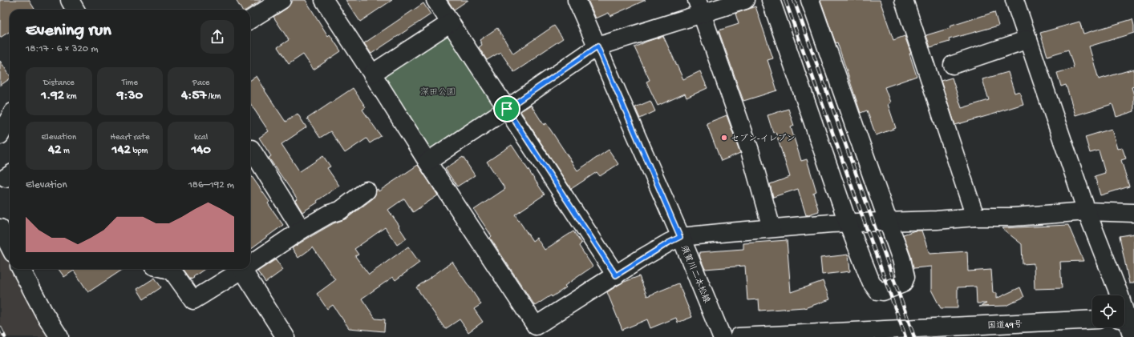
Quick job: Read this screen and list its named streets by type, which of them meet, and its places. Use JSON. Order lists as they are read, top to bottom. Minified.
{"streets":{"main road":["須賀川二本松線","国道49号"]},"parks":["深田公園"],"places":["セブン-イレブン"],"page":{"heading":["Evening run","18:17 · 6 × 320 m"],"stats":[["Distance","1.92 km"],["Time","9:30"],["Pace","4:57 /km"],["Elevation","42 m"],["Heart rate","142 bpm"],["kcal","140"]],"chart":["Elevation","186–192 m"]}}
